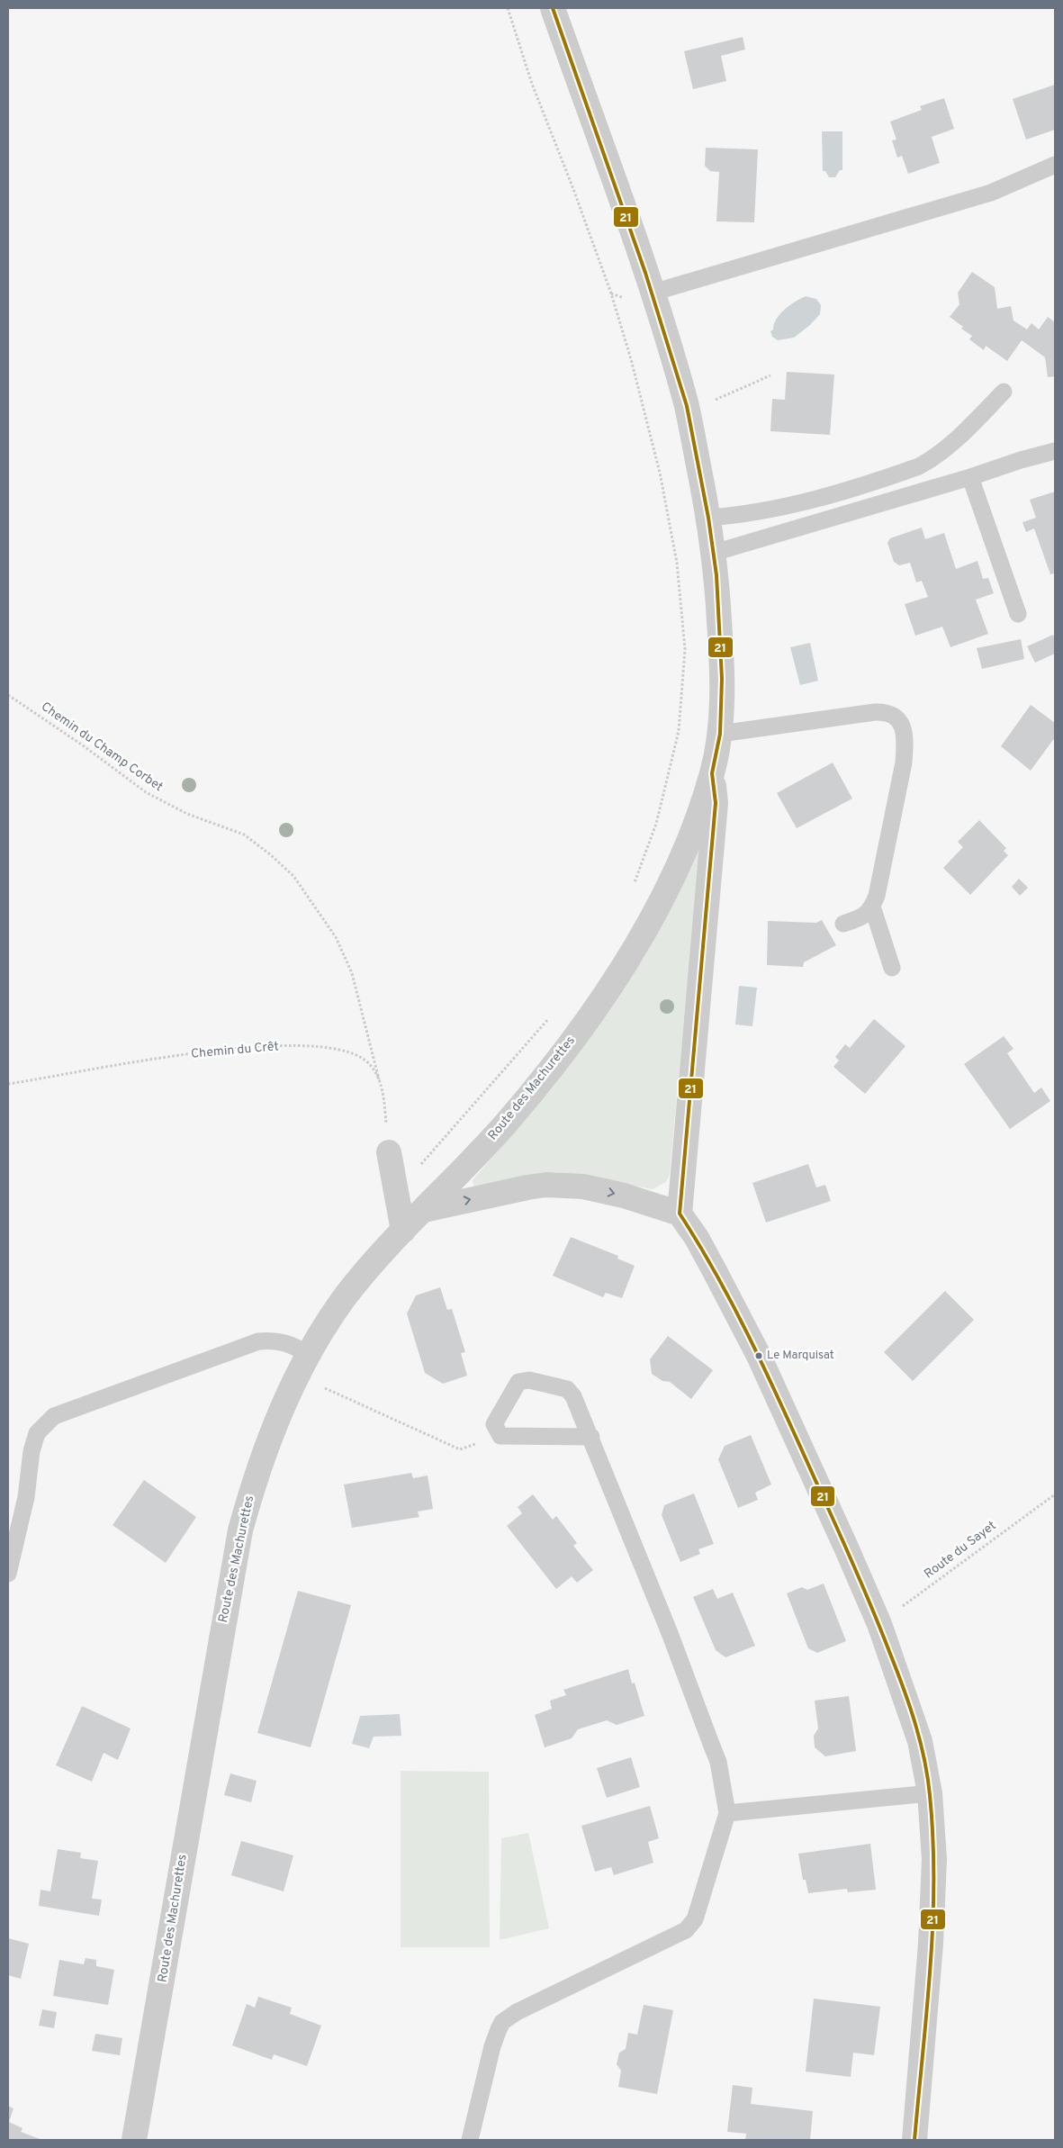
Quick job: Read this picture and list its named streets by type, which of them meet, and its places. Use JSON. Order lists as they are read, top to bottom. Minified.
{"streets":{"street":["Route des Machurettes"],"path":["Chemin du Champ Corbet","Chemin du Crêt","Route du Sayet"]},"crossings":[["Chemin du Champ Corbet","Chemin du Crêt"]],"places":["Le Marquisat"],"lines":["transit line 21"]}
